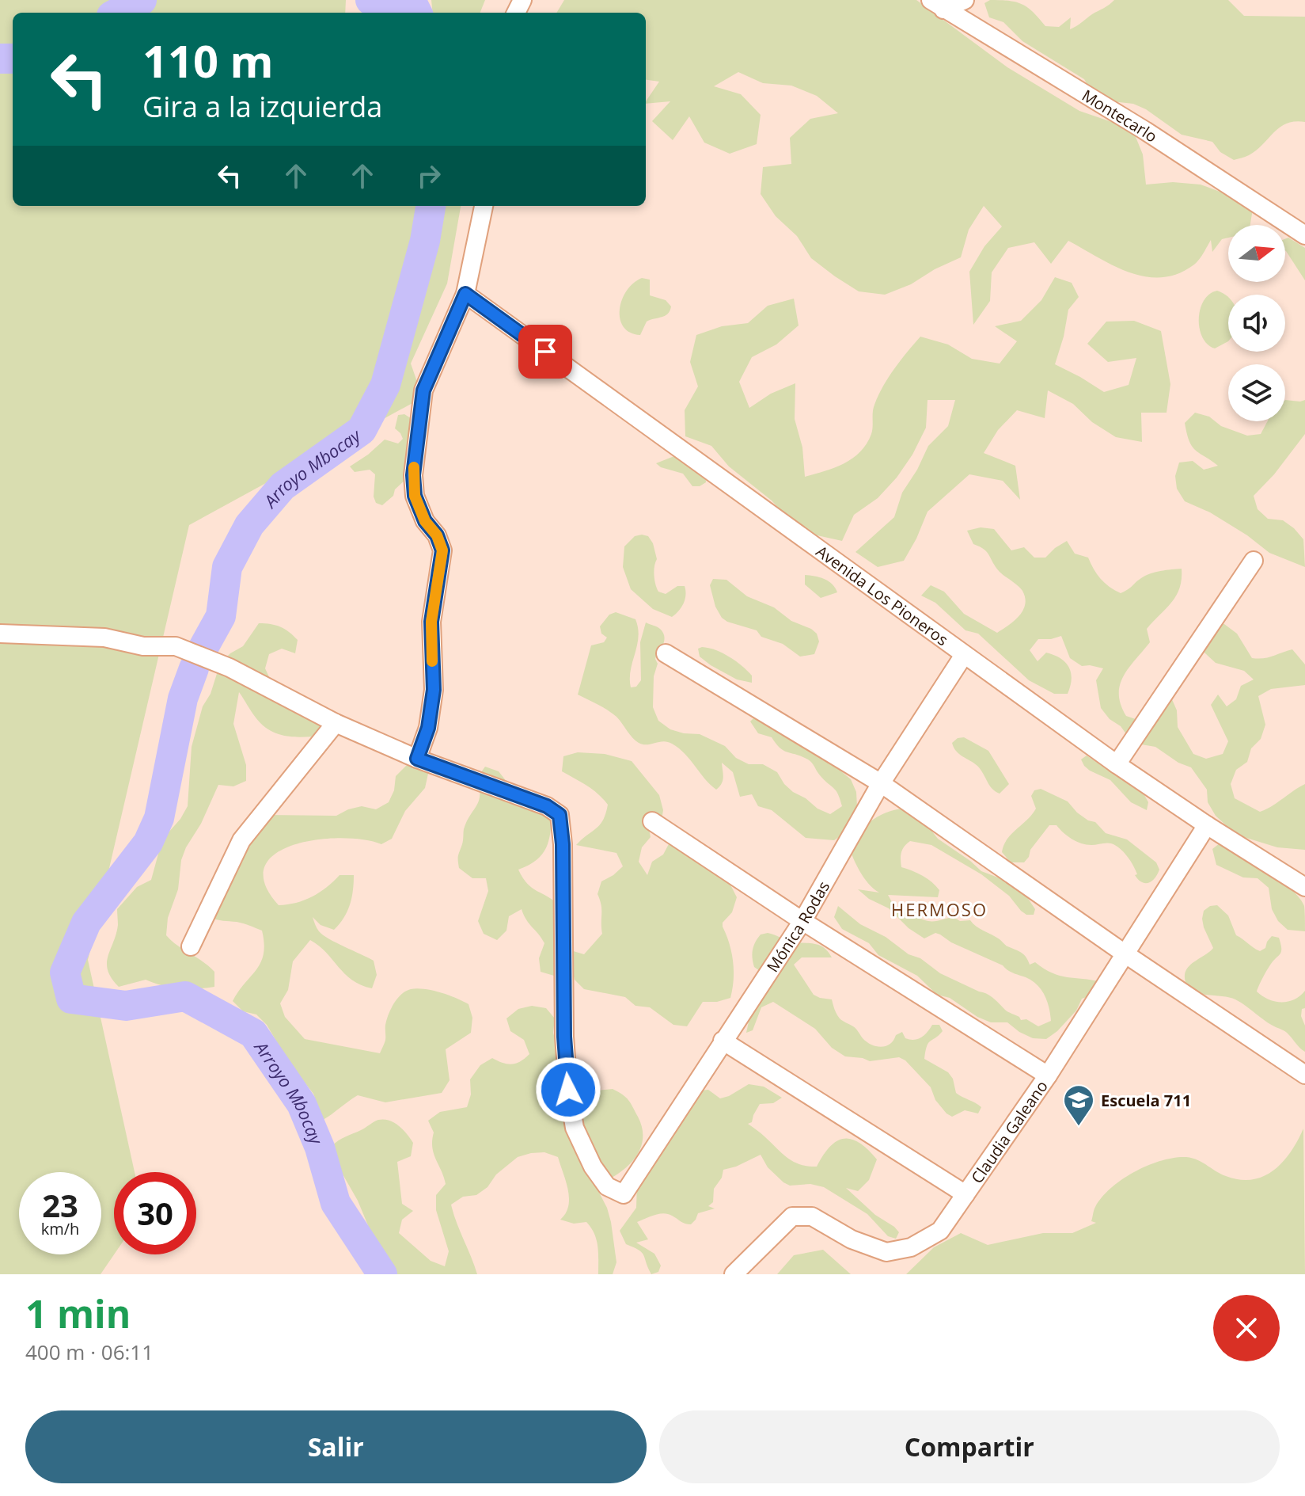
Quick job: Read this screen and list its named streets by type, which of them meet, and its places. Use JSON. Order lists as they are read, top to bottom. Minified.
{"streets":{"street":["Montecarlo","Avenida Los Pioneros","Mónica Rodas","Claudia Galeano"]},"crossings":[["Avenida Los Pioneros","Mónica Rodas"],["Avenida Los Pioneros","Claudia Galeano"]],"districts":["HERMOSO"],"water":["Arroyo Mbocay"],"places":{"school or university":["Escuela 711"]},"north":"right","page":{"turn":["110 m","Gira a la izquierda"],"speed":"23 km/h","limit":"30","heading":["1 min","400 m · 06:11"],"buttons":["Salir","Compartir"]}}
